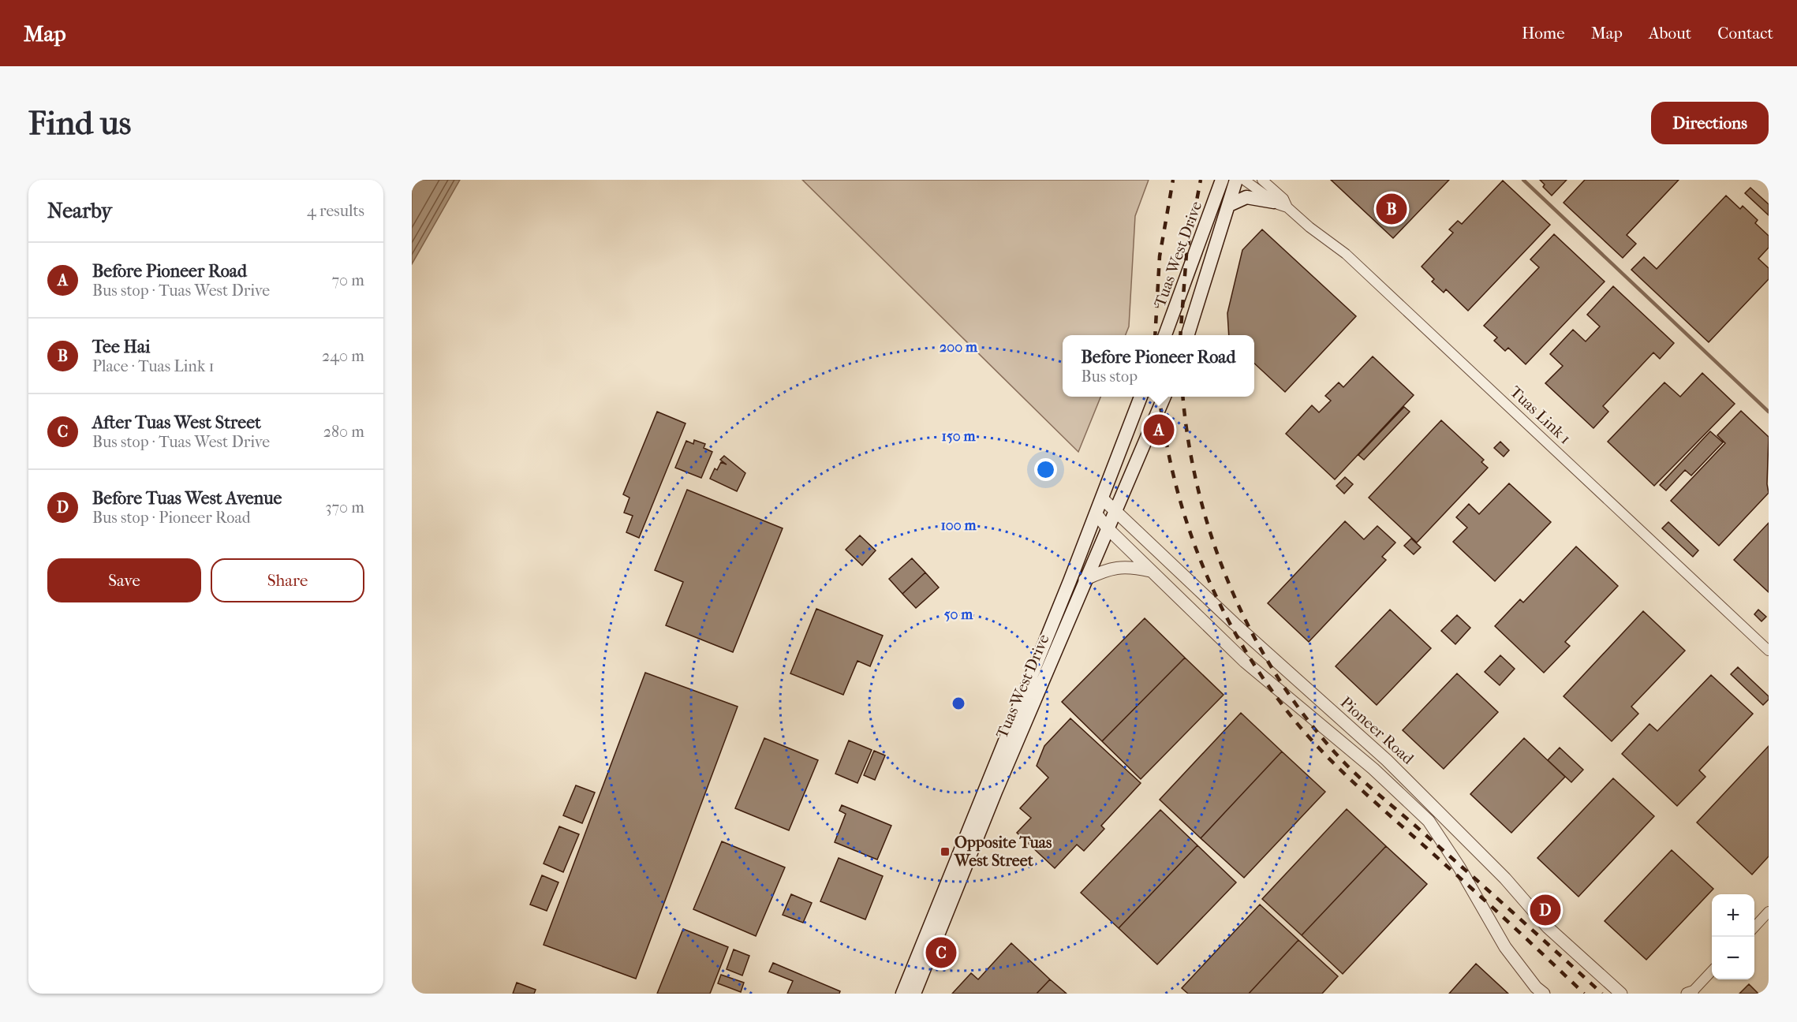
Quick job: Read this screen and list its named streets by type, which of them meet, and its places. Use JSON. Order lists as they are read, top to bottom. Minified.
{"streets":{"main road":["Tuas West Drive"],"street":["Tuas Link 1","Pioneer Road"]},"crossings":[["Tuas West Drive","Pioneer Road"]],"places":{"transit":["Opposite Tuas West Street"]},"page":{"header":"Map","nav":["Home","Map","About","Contact"],"buttons":["Directions",["Save","Share"]],"title":"Find us","heading":["Nearby","4 results"],"pins":["B","A","D","C"],"list":[{"mark":"A","name":"Before Pioneer Road","note":"Bus stop · Tuas West Drive","value":"70 m"},{"mark":"B","name":"Tee Hai","note":"Place · Tuas Link 1","value":"240 m"},{"mark":"C","name":"After Tuas West Street","note":"Bus stop · Tuas West Drive","value":"280 m"},{"mark":"D","name":"Before Tuas West Avenue","note":"Bus stop · Pioneer Road","value":"370 m"}],"popup":["Before Pioneer Road","Bus stop"],"map_buttons":["+","−"]},"rings":["200 m","150 m","100 m","50 m"]}
